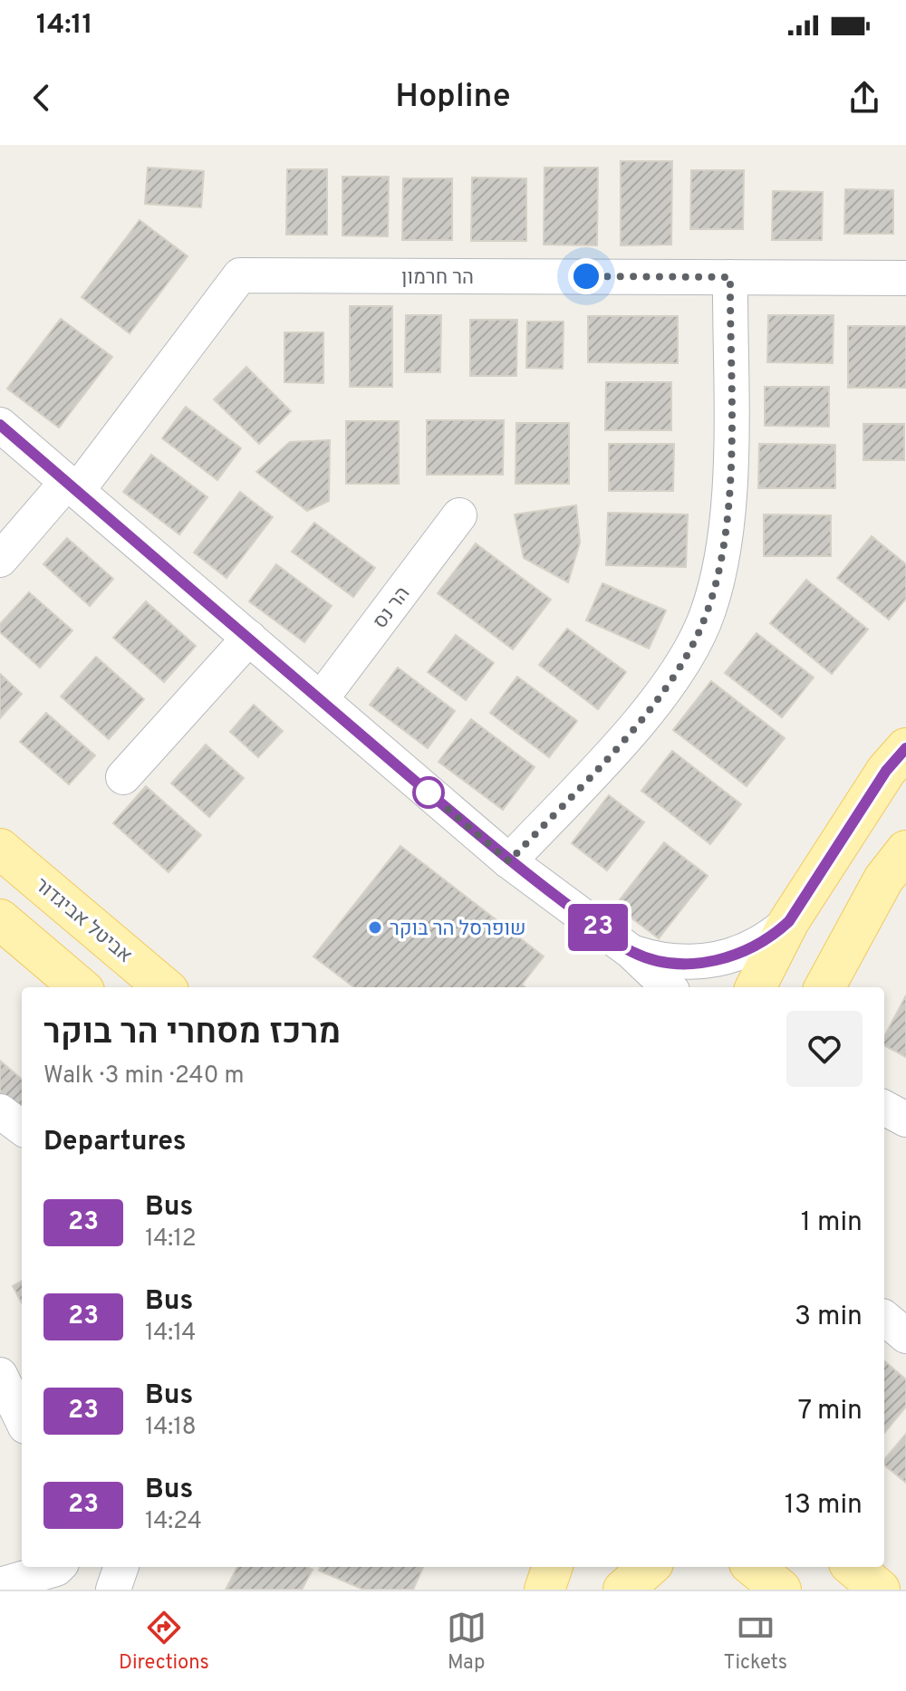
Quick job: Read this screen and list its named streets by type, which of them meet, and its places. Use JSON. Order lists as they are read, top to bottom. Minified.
{"streets":{"main road":["אביטל אביגדור"],"street":["הר חרמון","הר נס"]},"places":["שופרסל הר בוקר"],"lines":["bus line 23"],"page":{"status":"14:11","header":"Hopline","on_map":"23","heading":[["מרכז מסחרי הר בוקר","Walk · 3 min · 240 m"],"Departures"],"list":[{"mark":"23","name":"Bus","note":"14:12","value":"1 min"},{"mark":"23","name":"Bus","note":"14:14","value":"3 min"},{"mark":"23","name":"Bus","note":"14:18","value":"7 min"},{"mark":"23","name":"Bus","note":"14:24","value":"13 min"}],"tabs":["Directions","Map","Tickets"]}}
